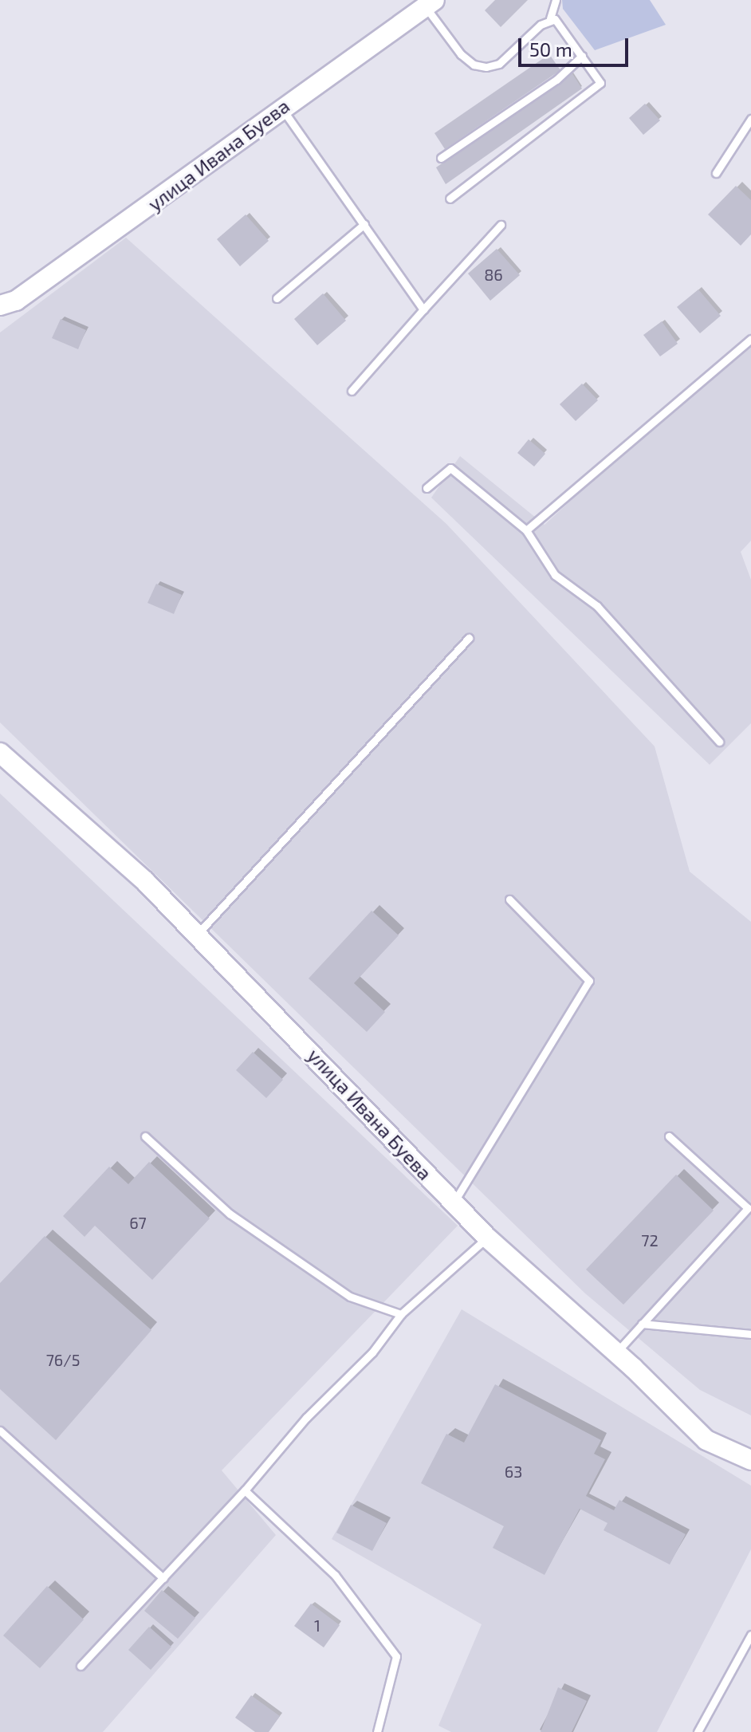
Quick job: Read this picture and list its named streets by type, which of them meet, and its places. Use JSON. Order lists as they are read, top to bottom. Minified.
{"streets":{"street":["улица Ивана Буева"]},"house_numbers":["86","67","72","76/5","63","1"],"scale_bar":"50 m"}
